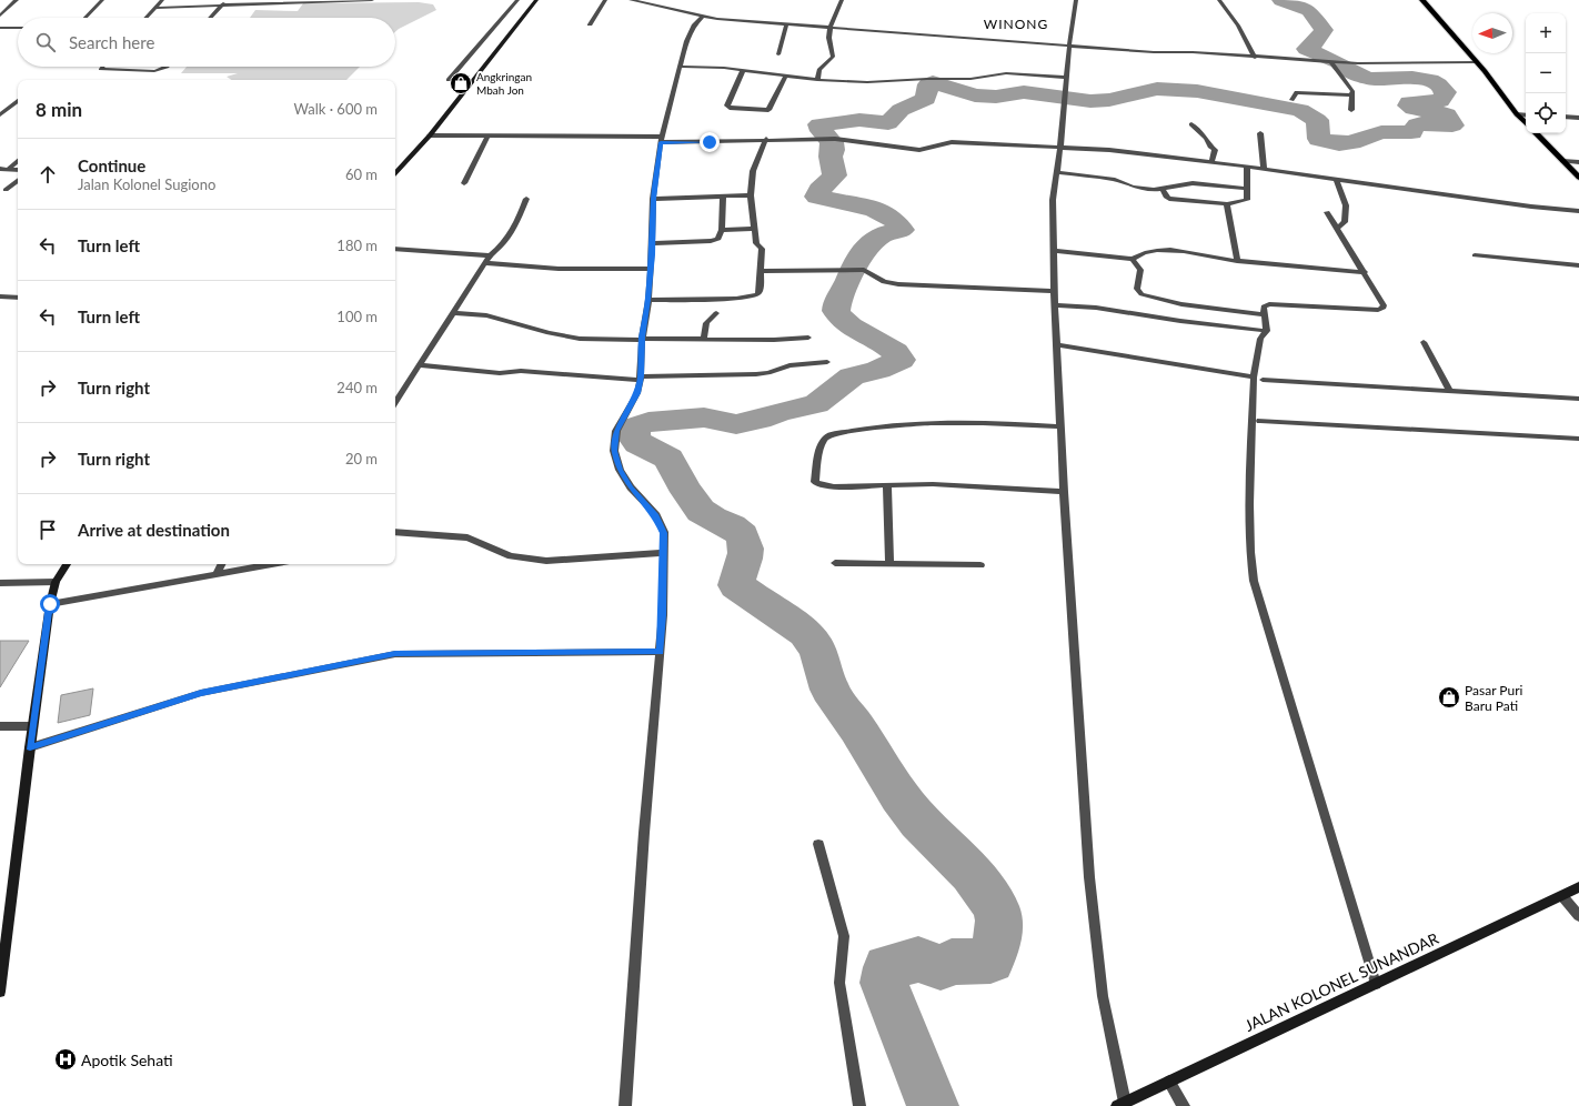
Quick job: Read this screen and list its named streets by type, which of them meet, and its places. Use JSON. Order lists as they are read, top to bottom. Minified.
{"streets":{"main road":["JALAN KOLONEL SUNANDAR"]},"districts":["WINONG"],"places":{"shop":["Angkringan Mbah Jon","Pasar Puri Baru Pati"],"hospital":["Apotik Sehati"]},"north":"left","page":{"map_buttons":["+","−"],"search":"Search here","heading":["8 min","Walk · 600 m"],"list":[["Continue","Jalan Kolonel Sugiono","60 m"],["Turn left","180 m"],["Turn left","100 m"],["Turn right","240 m"],["Turn right","20 m"],"Arrive at destination"]}}
